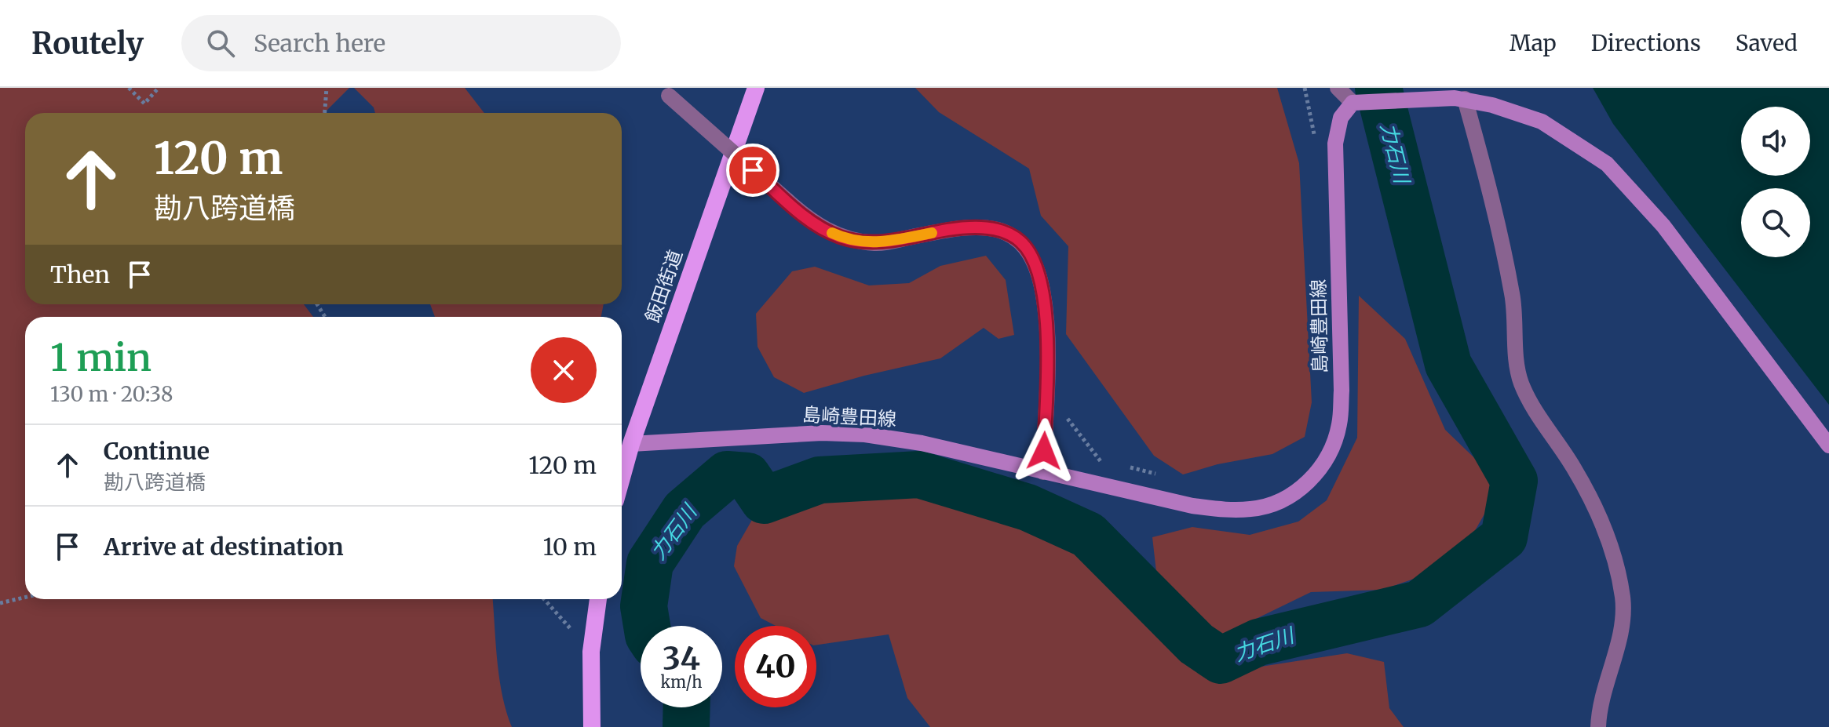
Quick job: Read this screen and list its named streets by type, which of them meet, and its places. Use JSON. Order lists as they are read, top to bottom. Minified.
{"streets":{"highway":["飯田街道"],"main road":["島崎豊田線"]},"crossings":[["飯田街道","島崎豊田線"]],"water":["力石川"],"page":{"header":"Routely","search":"Search here","nav":["Map","Directions","Saved"],"turn":["120 m","勘八跨道橋"],"then":"Then","heading":["1 min","130 m · 20:38"],"list":[{"name":"Continue","note":"勘八跨道橋","value":"120 m"},{"name":"Arrive at destination","value":"10 m"}],"speed":"34 km/h","limit":"40"}}
